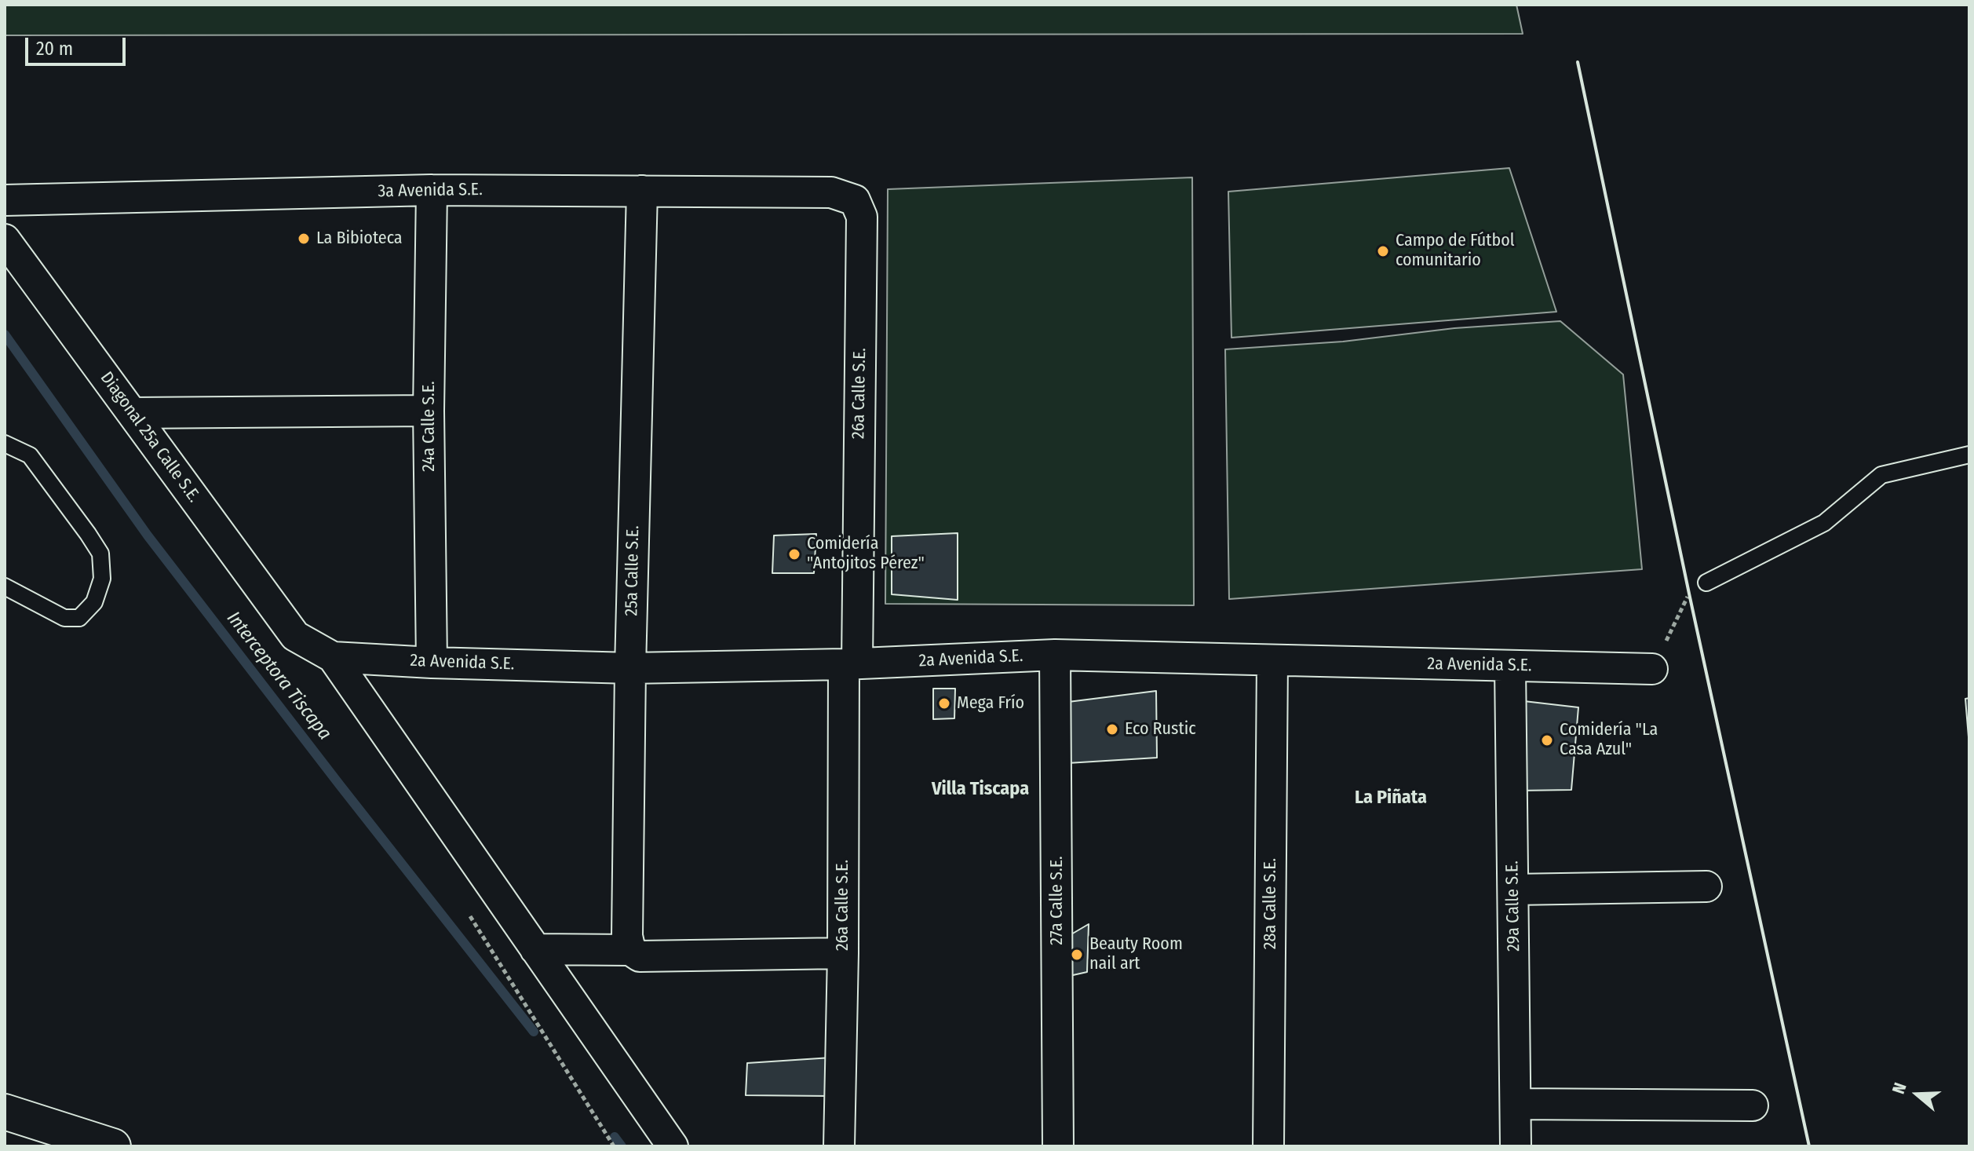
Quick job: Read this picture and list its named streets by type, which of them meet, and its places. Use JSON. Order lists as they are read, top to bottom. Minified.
{"streets":{"street":["3a Avenida S.E.","26a Calle S.E.","24a Calle S.E.","Diagonal 25a Calle S.E.","25a Calle S.E.","2a Avenida S.E.","27a Calle S.E.","28a Calle S.E.","29a Calle S.E."]},"crossings":[["3a Avenida S.E.","26a Calle S.E."],["3a Avenida S.E.","24a Calle S.E."],["3a Avenida S.E.","25a Calle S.E."],["26a Calle S.E.","2a Avenida S.E."],["24a Calle S.E.","2a Avenida S.E."],["Diagonal 25a Calle S.E.","2a Avenida S.E."],["25a Calle S.E.","2a Avenida S.E."],["2a Avenida S.E.","27a Calle S.E."],["2a Avenida S.E.","28a Calle S.E."],["2a Avenida S.E.","29a Calle S.E."]],"districts":["Villa Tiscapa","La Piñata"],"water":["Interceptora Tiscapa"],"places":["La Bibioteca","Campo de Fútbol comunitario","Comidería \"Antojitos Pérez\"","Mega Frío","Eco Rustic","Comidería \"La Casa Azul\"","Beauty Room nail art"],"scale_bar":"20 m","north":"left"}
